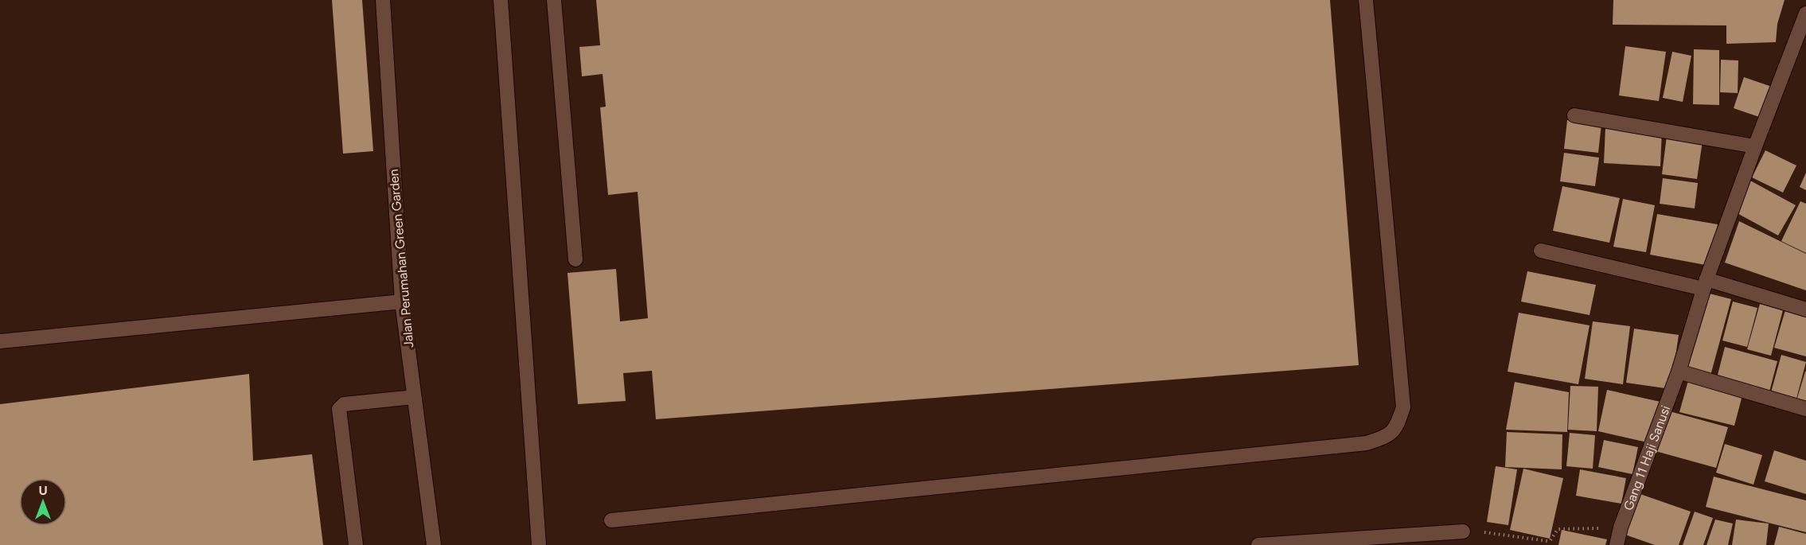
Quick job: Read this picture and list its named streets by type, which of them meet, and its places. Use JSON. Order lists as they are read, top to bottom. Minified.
{"streets":{"street":["Jalan Perumahan Green Garden","Gang 11 Haji Sanusi"]},"north":"top"}
